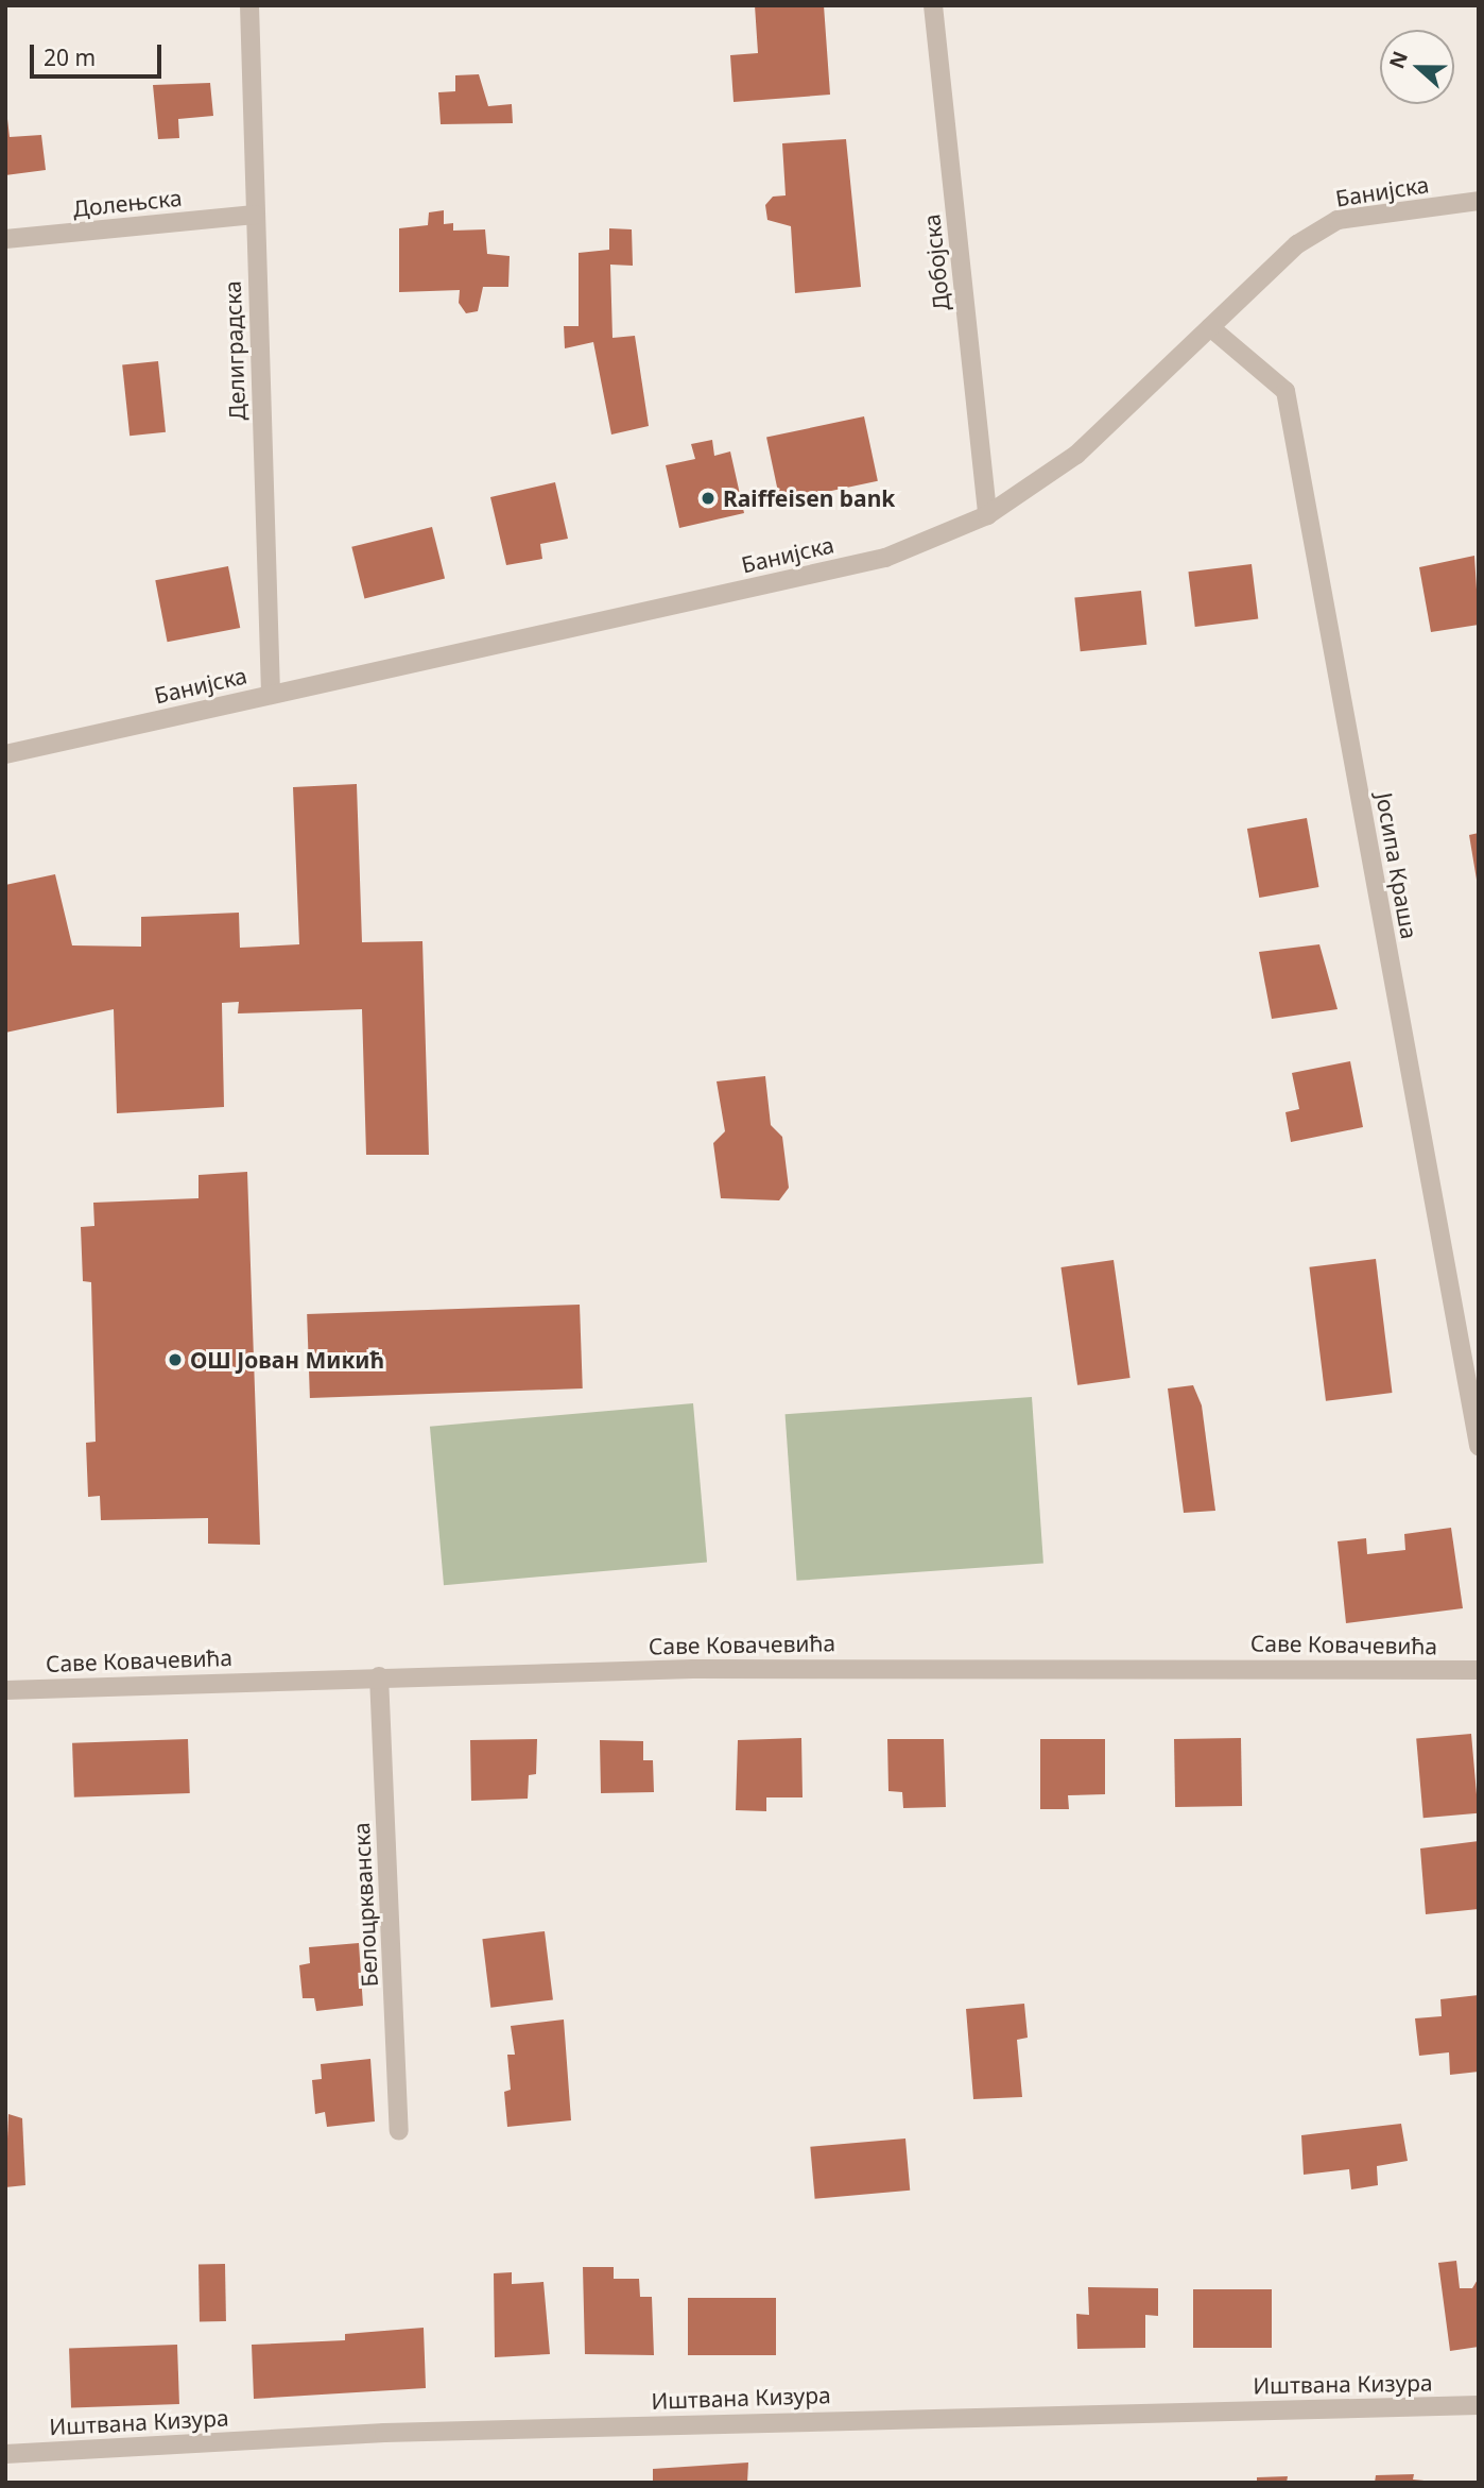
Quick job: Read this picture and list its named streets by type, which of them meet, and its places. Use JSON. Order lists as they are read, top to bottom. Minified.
{"streets":{"street":["Банијска","Долењска","Добојска","Делиградска","Јосипа Краша","Саве Ковачевића","Белоцркванска","Иштвана Кизура"]},"crossings":[["Банијска","Добојска"],["Банијска","Делиградска"],["Банијска","Јосипа Краша"],["Долењска","Делиградска"],["Саве Ковачевића","Белоцркванска"]],"places":["Raiffeisen bank","ОШ Јован Микић"],"scale_bar":"20 m","north":"left"}
